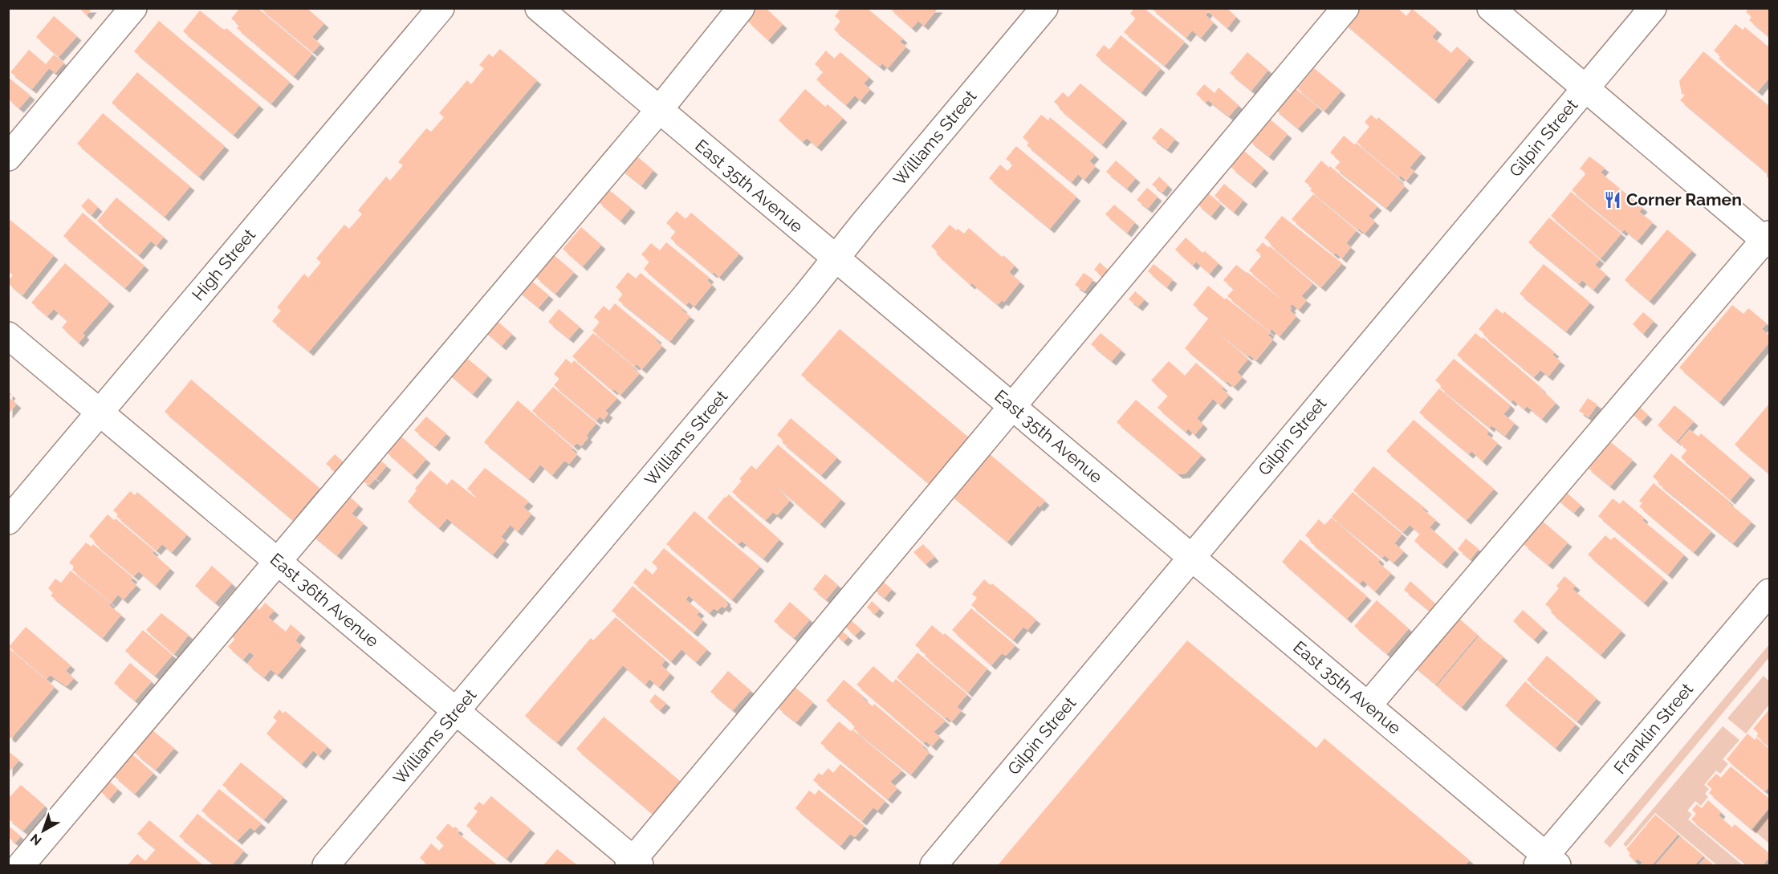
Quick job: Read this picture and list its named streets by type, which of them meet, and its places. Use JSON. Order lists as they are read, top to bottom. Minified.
{"streets":{"street":["Williams Street","Gilpin Street","East 35th Avenue","High Street","East 36th Avenue","Franklin Street"]},"crossings":[["Williams Street","East 35th Avenue"],["Williams Street","East 36th Avenue"],["Gilpin Street","East 35th Avenue"],["East 35th Avenue","Franklin Street"],["High Street","East 36th Avenue"]],"places":{"restaurant":["Corner Ramen"]},"north":"bottom left"}
